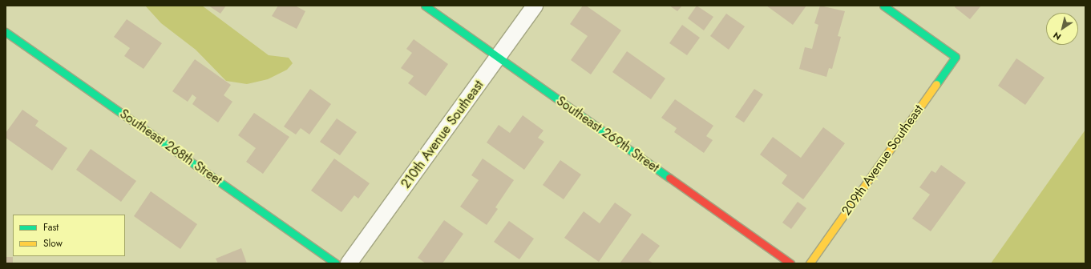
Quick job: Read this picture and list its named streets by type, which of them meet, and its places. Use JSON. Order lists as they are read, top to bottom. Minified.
{"streets":{"street":["210th Avenue Southeast","Southeast 269th Street","Southeast 268th Street","209th Avenue Southeast"]},"crossings":[["210th Avenue Southeast","Southeast 269th Street"]],"legend":["Fast","Slow"],"north":"bottom left"}
